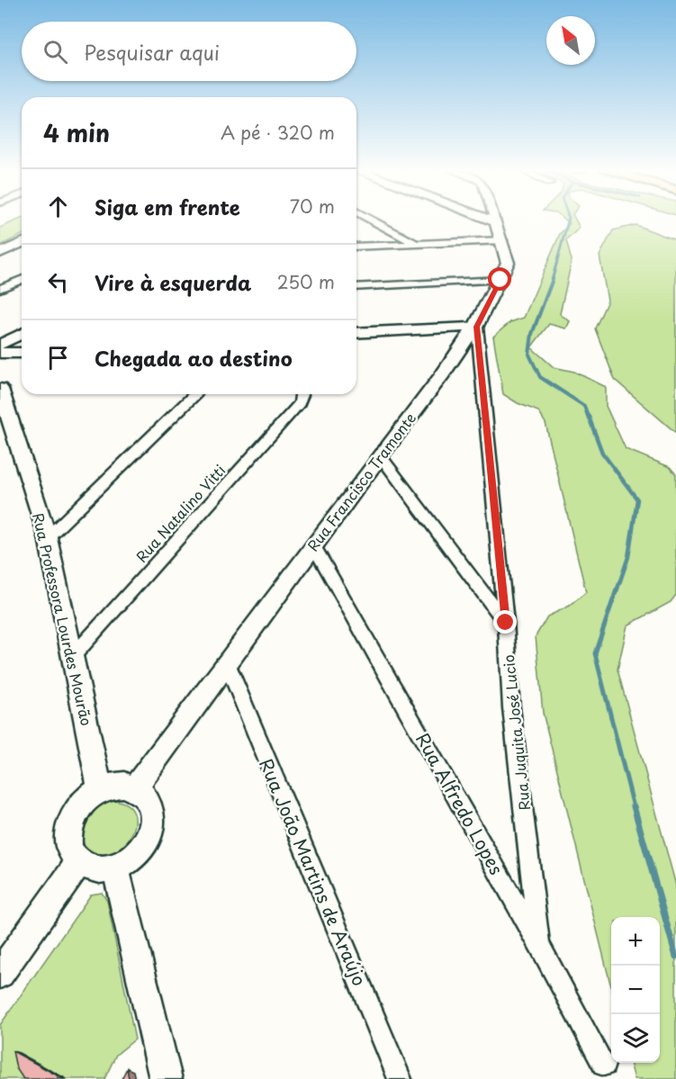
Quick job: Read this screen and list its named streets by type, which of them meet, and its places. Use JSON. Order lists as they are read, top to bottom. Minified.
{"streets":{"street":["Rua Francisco Tramonte","Rua Natalino Vitti","Rua Professora Lourdes Mourão","Rua Juquita José Lucio","Rua Alfredo Lopes","Rua João Martins de Araújo"]},"crossings":[["Rua Francisco Tramonte","Rua Professora Lourdes Mourão"],["Rua Francisco Tramonte","Rua Juquita José Lucio"],["Rua Francisco Tramonte","Rua Alfredo Lopes"],["Rua Francisco Tramonte","Rua João Martins de Araújo"],["Rua Natalino Vitti","Rua Professora Lourdes Mourão"],["Rua Juquita José Lucio","Rua Alfredo Lopes"]],"north":"top left","page":{"search":"Pesquisar aqui","heading":["4 min","A pé · 320 m"],"list":[["Siga em frente","70 m"],["Vire à esquerda","250 m"],"Chegada ao destino"],"map_buttons":["+","−"]}}
